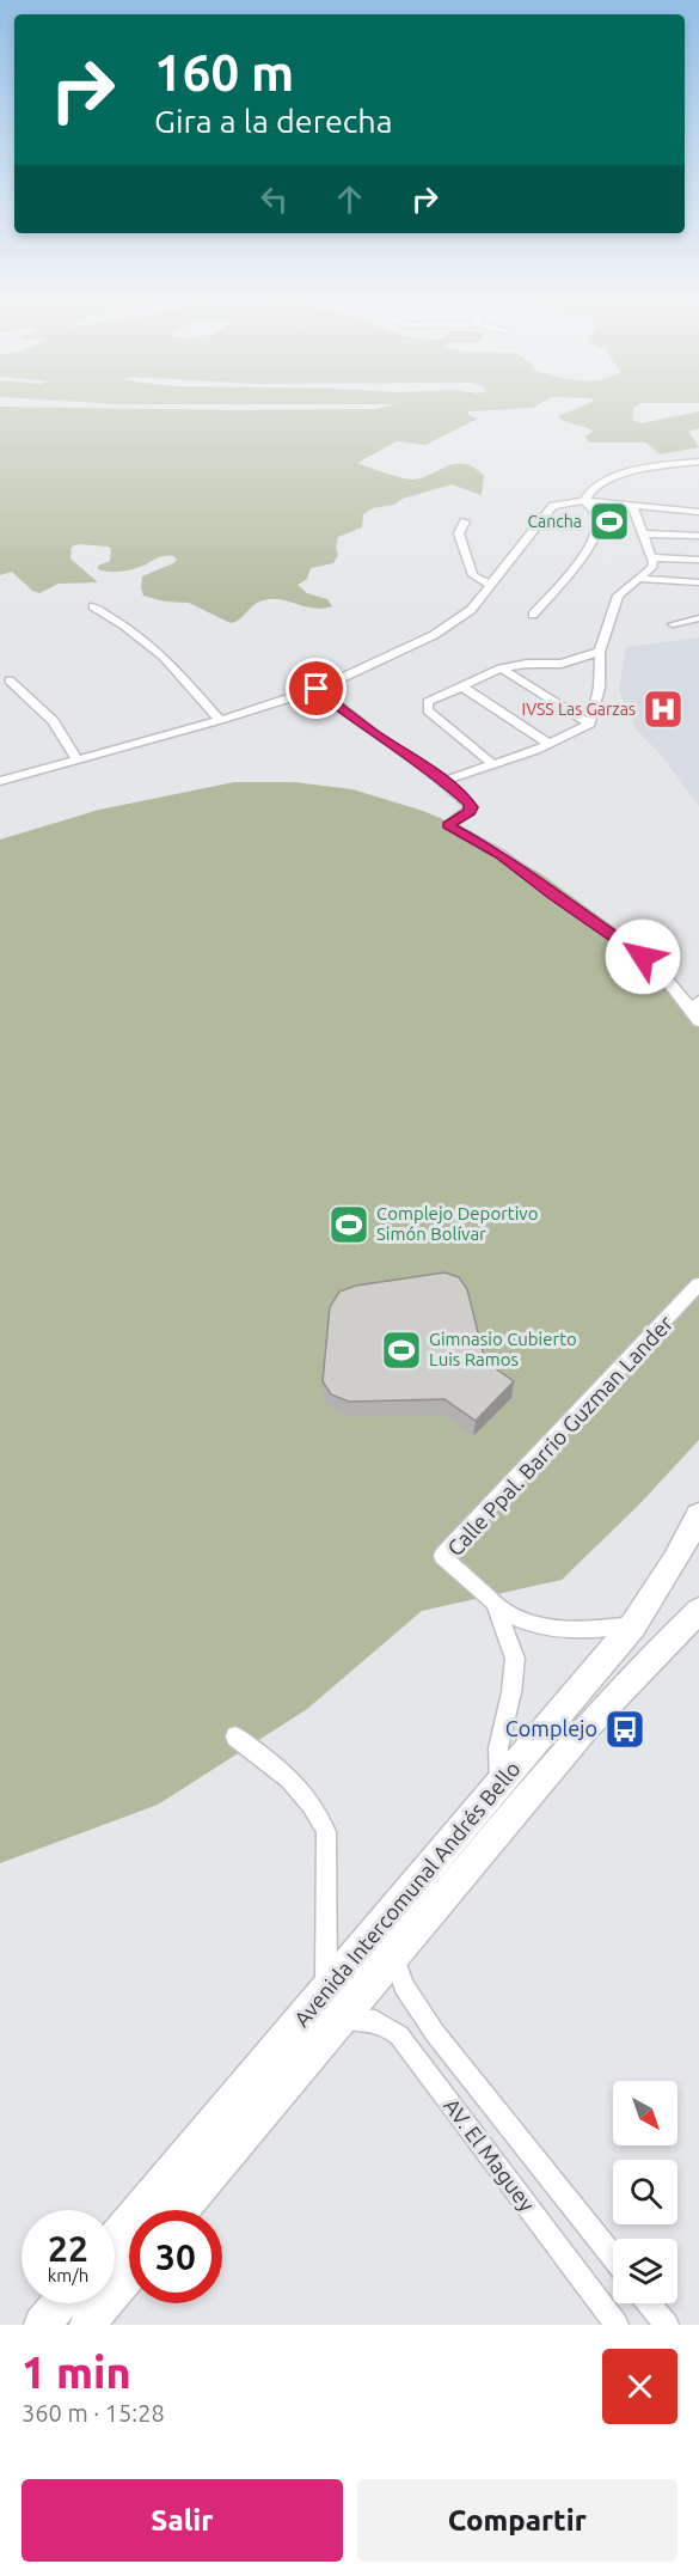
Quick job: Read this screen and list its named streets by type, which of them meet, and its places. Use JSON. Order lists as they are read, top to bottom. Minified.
{"streets":{"main road":["Avenida Intercomunal Andrés Bello"],"street":["Calle Ppal. Barrio Guzman Lander","AV. El Maguey"]},"crossings":[["Calle Ppal. Barrio Guzman Lander","Avenida Intercomunal Andrés Bello"],["Avenida Intercomunal Andrés Bello","AV. El Maguey"]],"places":{"sports":["Cancha","Complejo Deportivo Simón Bolívar","Gimnasio Cubierto Luis Ramos"],"hospital":["IVSS Las Garzas"],"bus stop":["Complejo"]},"north":"bottom right","page":{"turn":["160 m","Gira a la derecha"],"speed":"22 km/h","limit":"30","heading":["1 min","360 m · 15:28"],"buttons":["Salir","Compartir"]}}
